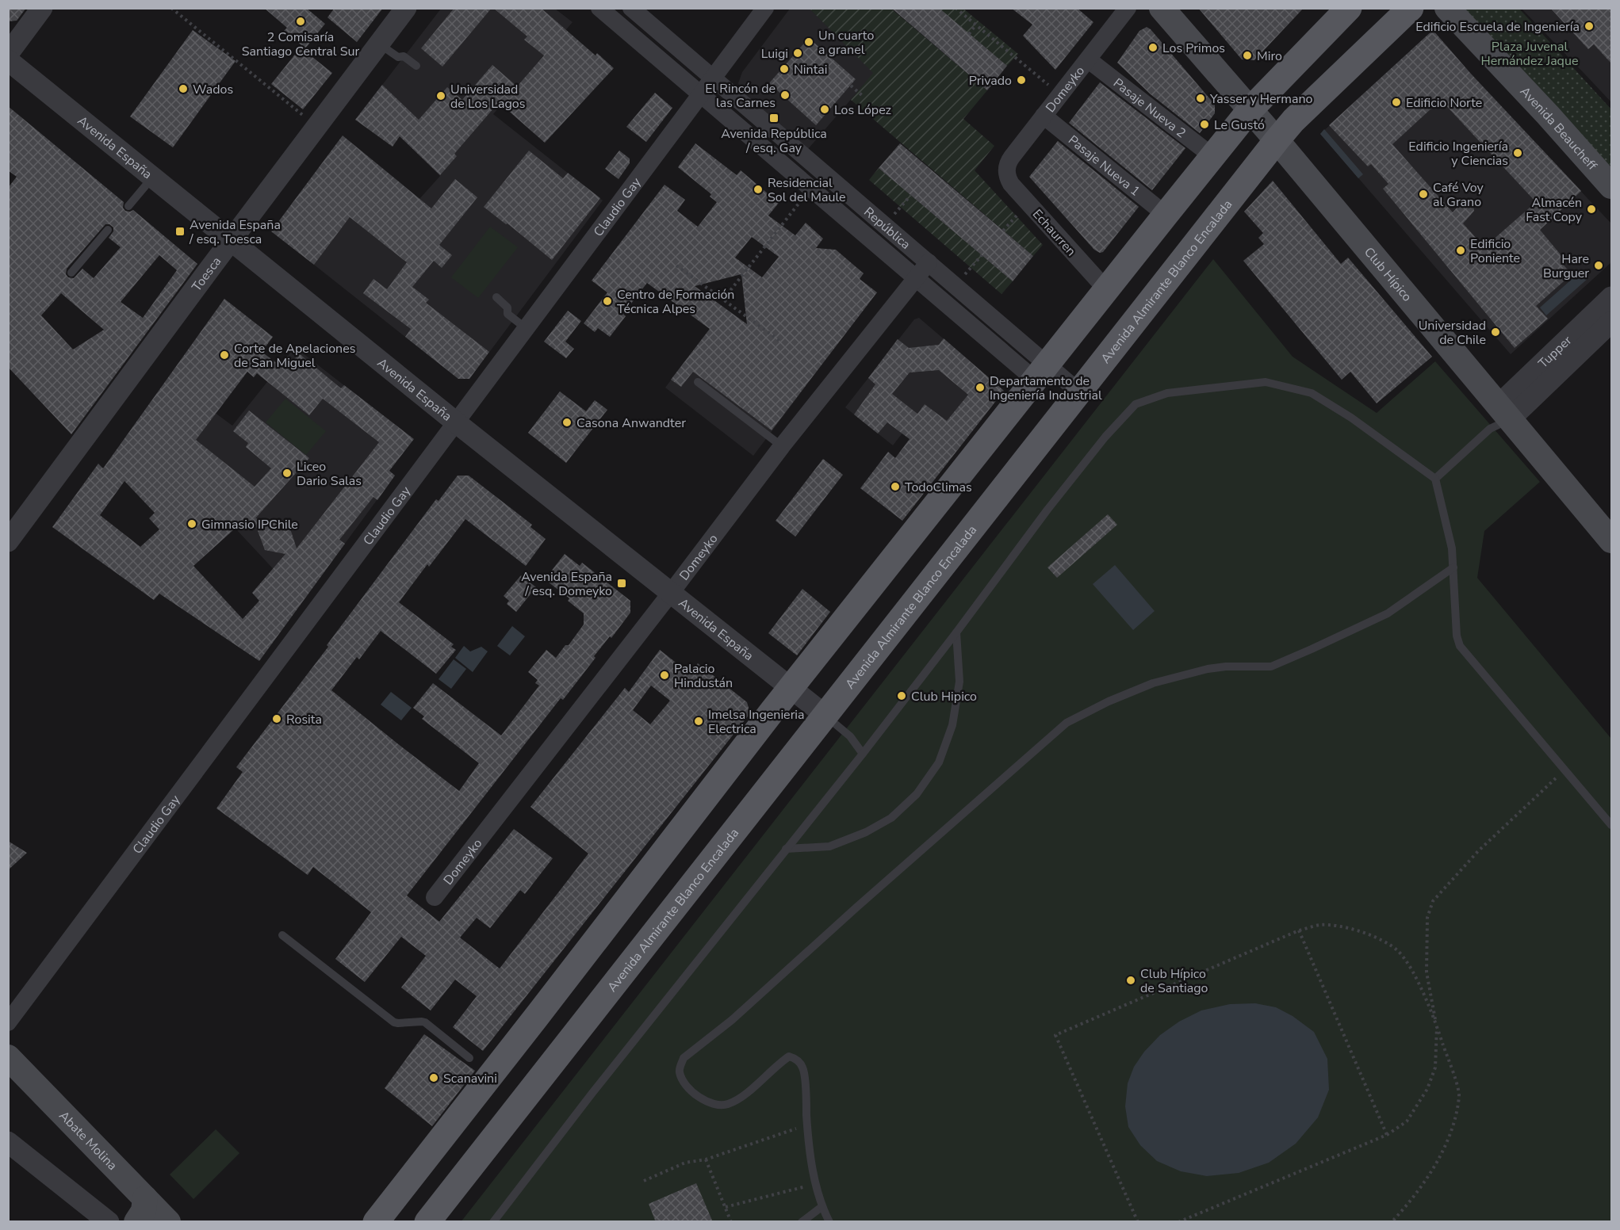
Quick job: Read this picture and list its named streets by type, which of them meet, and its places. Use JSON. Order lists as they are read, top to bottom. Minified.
{"streets":{"main road":["Avenida Beaucheff","Club Hípico","Avenida Almirante Blanco Encalada","Abate Molina"],"street":["Domeyko","Pasaje Nueva 2","Avenida España","Pasaje Nueva 1","Claudio Gay","República","Echaurren","Toesca","Tupper"]},"crossings":[["Domeyko","Pasaje Nueva 2"],["Domeyko","Avenida España"],["Domeyko","Pasaje Nueva 1"],["Domeyko","República"],["Domeyko","Echaurren"],["Avenida España","Claudio Gay"],["Avenida España","Toesca"],["Avenida España","Avenida Almirante Blanco Encalada"],["Claudio Gay","República"],["República","Avenida Almirante Blanco Encalada"],["Club Hípico","Avenida Almirante Blanco Encalada"],["Club Hípico","Tupper"]],"parks":["Plaza Juvenal Hernández Jaque"],"places":{"other":["2 Comisaría Santiago Central Sur","Edificio Escuela de Ingeniería","Un cuarto a granel","Los Primos","Luigi","Miro","Nintai","Privado","Wados","El Rincón de las Carnes","Universidad de Los Lagos","Yasser y Hermano","Edificio Norte","Los López","Le Gustó","Edificio Ingeniería y Ciencias","Residencial Sol del Maule","Café Voy al Grano","Almacén Fast Copy","Edificio Poniente","Hare Burguer","Centro de Formación Técnica Alpes","Universidad de Chile","Corte de Apelaciones de San Miguel","Departamento de Ingeniería Industrial","Casona Anwandter","Liceo Dario Salas","TodoClimas","Gimnasio IPChile","Palacio Hindustán","Club Hipico","Rosita","Imelsa Ingenieria Electrica","Club Hípico de Santiago","Scanavini"],"transit":["Avenida República / esq. Gay","Avenida España / esq. Toesca","Avenida España / esq. Domeyko"]}}
